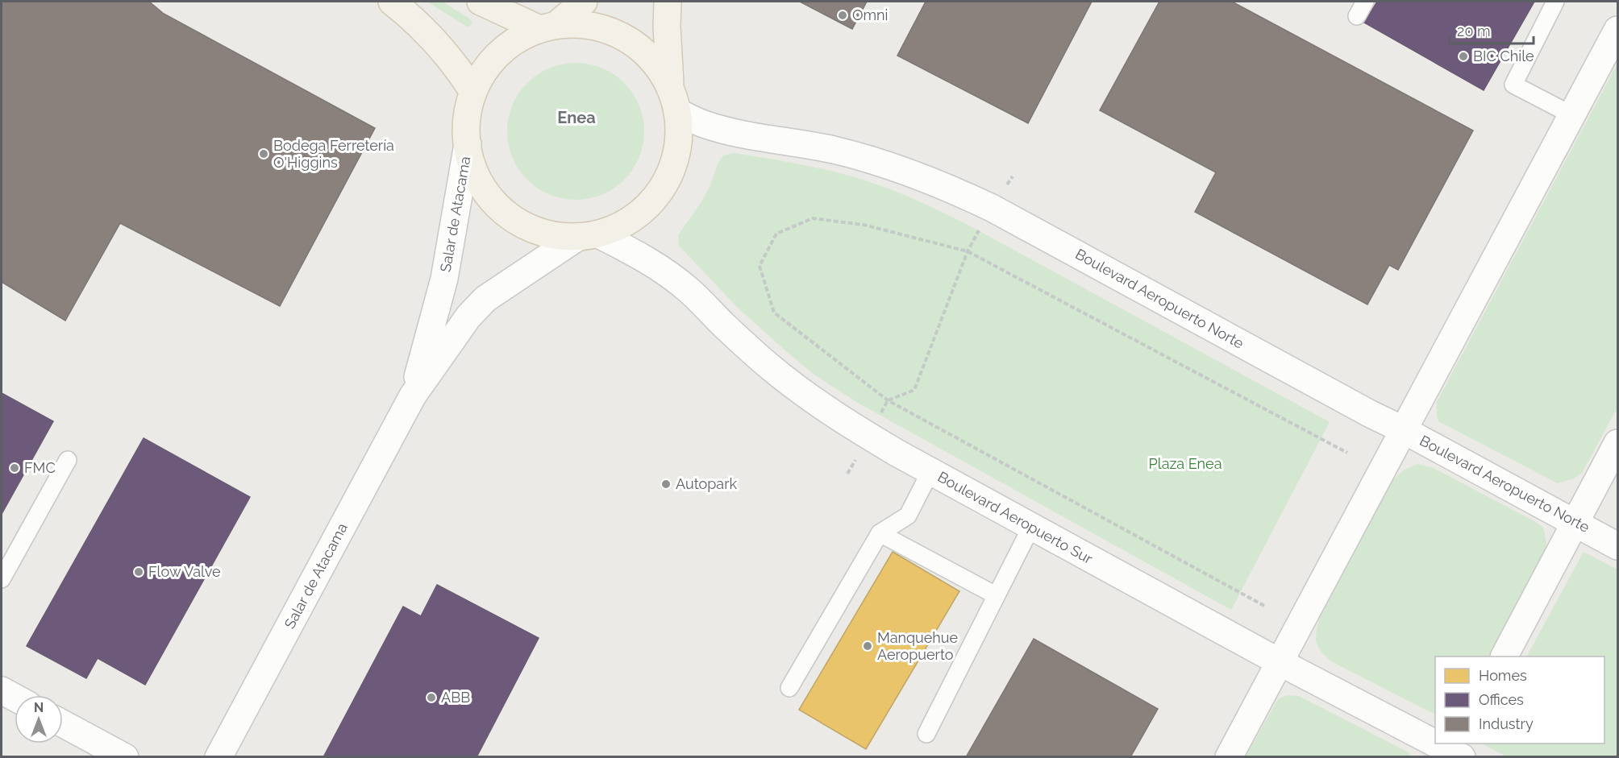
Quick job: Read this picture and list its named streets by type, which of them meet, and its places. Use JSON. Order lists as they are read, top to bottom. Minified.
{"streets":{"street":["Salar de Atacama","Boulevard Aeropuerto Norte","Boulevard Aeropuerto Sur"]},"crossings":[["Salar de Atacama","Boulevard Aeropuerto Sur"]],"districts":["Enea"],"parks":["Plaza Enea"],"places":["Omni","BIC Chile","Bodega Ferretería O'Higgins","FMC","Autopark","Flow Valve","Manquehue Aeropuerto","ABB"],"legend":["Homes","Offices","Industry"],"scale_bar":"20 m","north":"top"}
